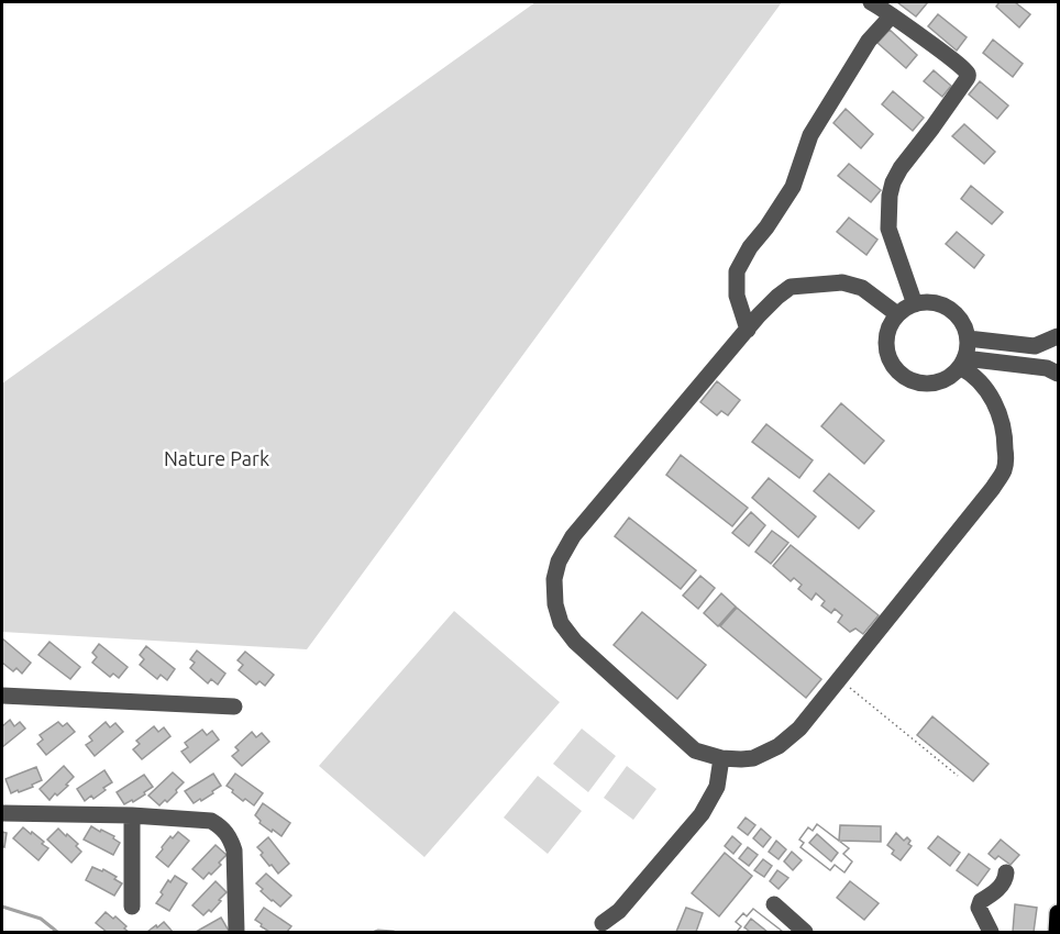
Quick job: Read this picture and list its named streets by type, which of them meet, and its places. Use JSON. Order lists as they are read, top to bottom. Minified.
{"parks":["Nature Park"]}
